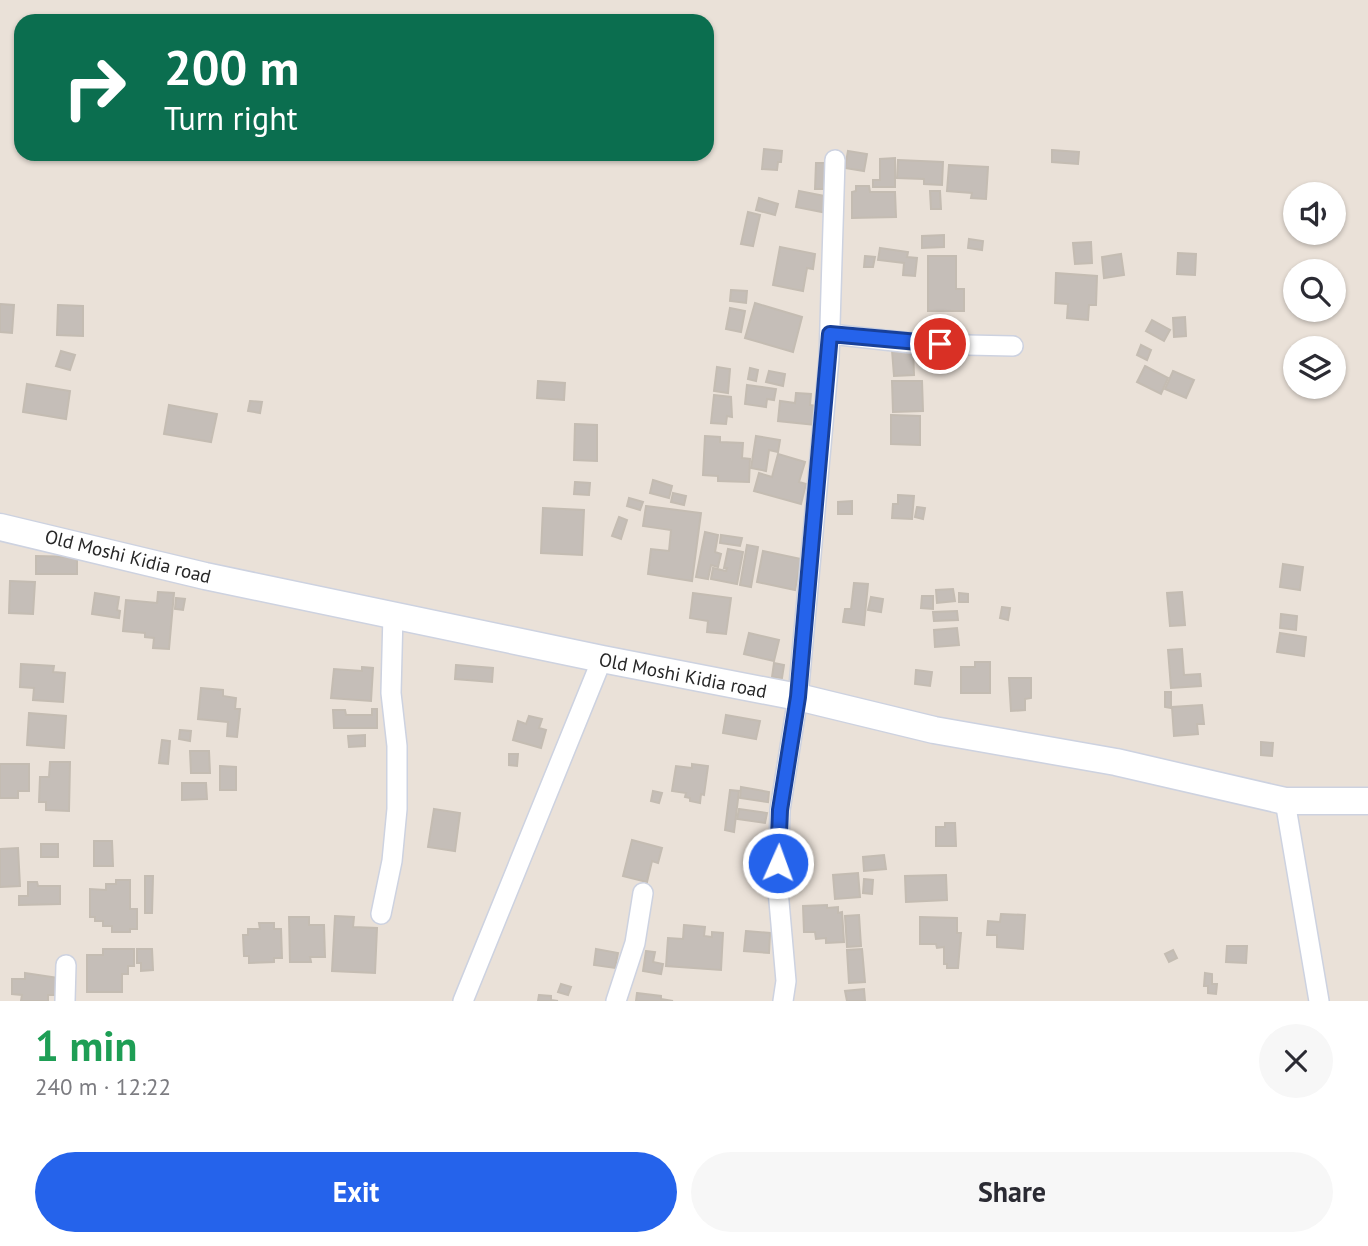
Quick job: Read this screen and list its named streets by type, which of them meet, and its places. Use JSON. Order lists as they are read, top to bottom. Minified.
{"streets":{"street":["Old Moshi Kidia road"]},"page":{"turn":["200 m","Turn right"],"heading":["1 min","240 m · 12:22"],"buttons":["Exit","Share"]}}
